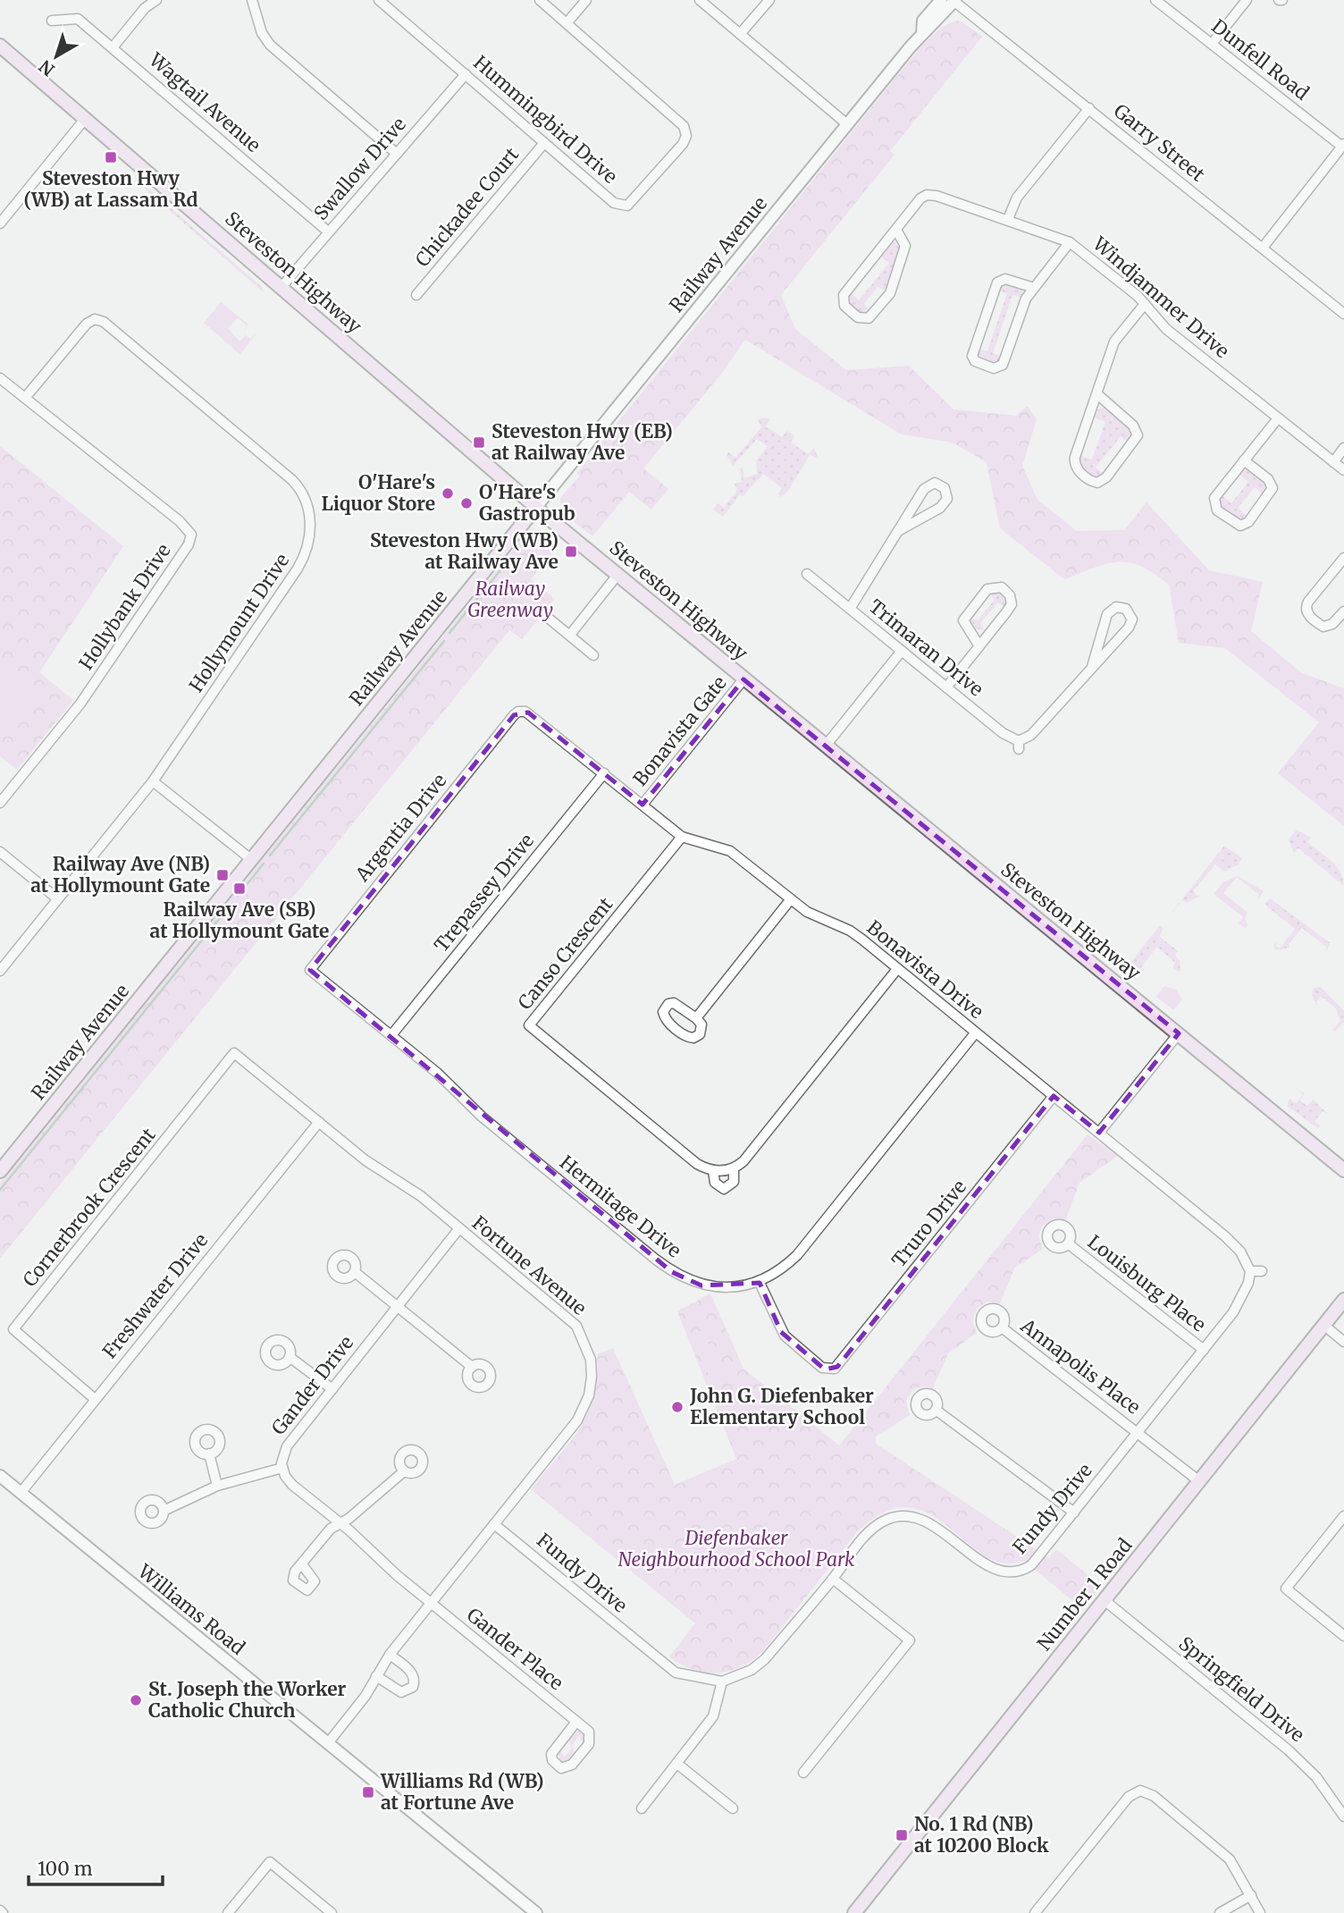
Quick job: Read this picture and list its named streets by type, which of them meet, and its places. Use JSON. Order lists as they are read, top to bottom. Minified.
{"streets":{"main road":["Railway Avenue","Steveston Highway","Number 1 Road"],"street":["Dunfell Road","Wagtail Avenue","Hummingbird Drive","Garry Street","Swallow Drive","Chickadee Court","Windjammer Drive","Hollybank Drive","Hollymount Drive","Trimaran Drive","Bonavista Gate","Argentia Drive","Trepassey Drive","Canso Crescent","Bonavista Drive","Hermitage Drive","Cornerbrook Crescent","Truro Drive","Fortune Avenue","Louisburg Place","Freshwater Drive","Annapolis Place","Gander Drive","Fundy Drive","Williams Road","Gander Place","Springfield Drive"]},"crossings":[["Wagtail Avenue","Swallow Drive"],["Hummingbird Drive","Swallow Drive"],["Hummingbird Drive","Chickadee Court"],["Garry Street","Railway Avenue"],["Swallow Drive","Steveston Highway"],["Railway Avenue","Steveston Highway"],["Steveston Highway","Bonavista Gate"],["Hollybank Drive","Hollymount Drive"],["Bonavista Gate","Bonavista Drive"],["Argentia Drive","Bonavista Drive"],["Argentia Drive","Hermitage Drive"],["Trepassey Drive","Bonavista Drive"],["Trepassey Drive","Hermitage Drive"],["Canso Crescent","Bonavista Drive"],["Bonavista Drive","Hermitage Drive"],["Bonavista Drive","Truro Drive"],["Bonavista Drive","Fundy Drive"],["Hermitage Drive","Truro Drive"],["Cornerbrook Crescent","Fortune Avenue"],["Cornerbrook Crescent","Freshwater Drive"],["Fortune Avenue","Freshwater Drive"],["Fortune Avenue","Gander Drive"],["Fortune Avenue","Fundy Drive"],["Fortune Avenue","Williams Road"],["Fortune Avenue","Gander Place"],["Louisburg Place","Fundy Drive"],["Freshwater Drive","Williams Road"],["Annapolis Place","Fundy Drive"],["Annapolis Place","Number 1 Road"],["Number 1 Road","Springfield Drive"]],"parks":["Railway Greenway","Diefenbaker Neighbourhood School Park"],"places":{"transit":["Steveston Hwy (WB) at Lassam Rd","Steveston Hwy (EB) at Railway Ave","Steveston Hwy (WB) at Railway Ave","Railway Ave (NB) at Hollymount Gate","Railway Ave (SB) at Hollymount Gate","Williams Rd (WB) at Fortune Ave","No. 1 Rd (NB) at 10200 Block"],"other":["O'Hare's Liquor Store","O'Hare's Gastropub","John G. Diefenbaker Elementary School","St. Joseph the Worker Catholic Church"]},"scale_bar":"100 m","north":"bottom left"}
